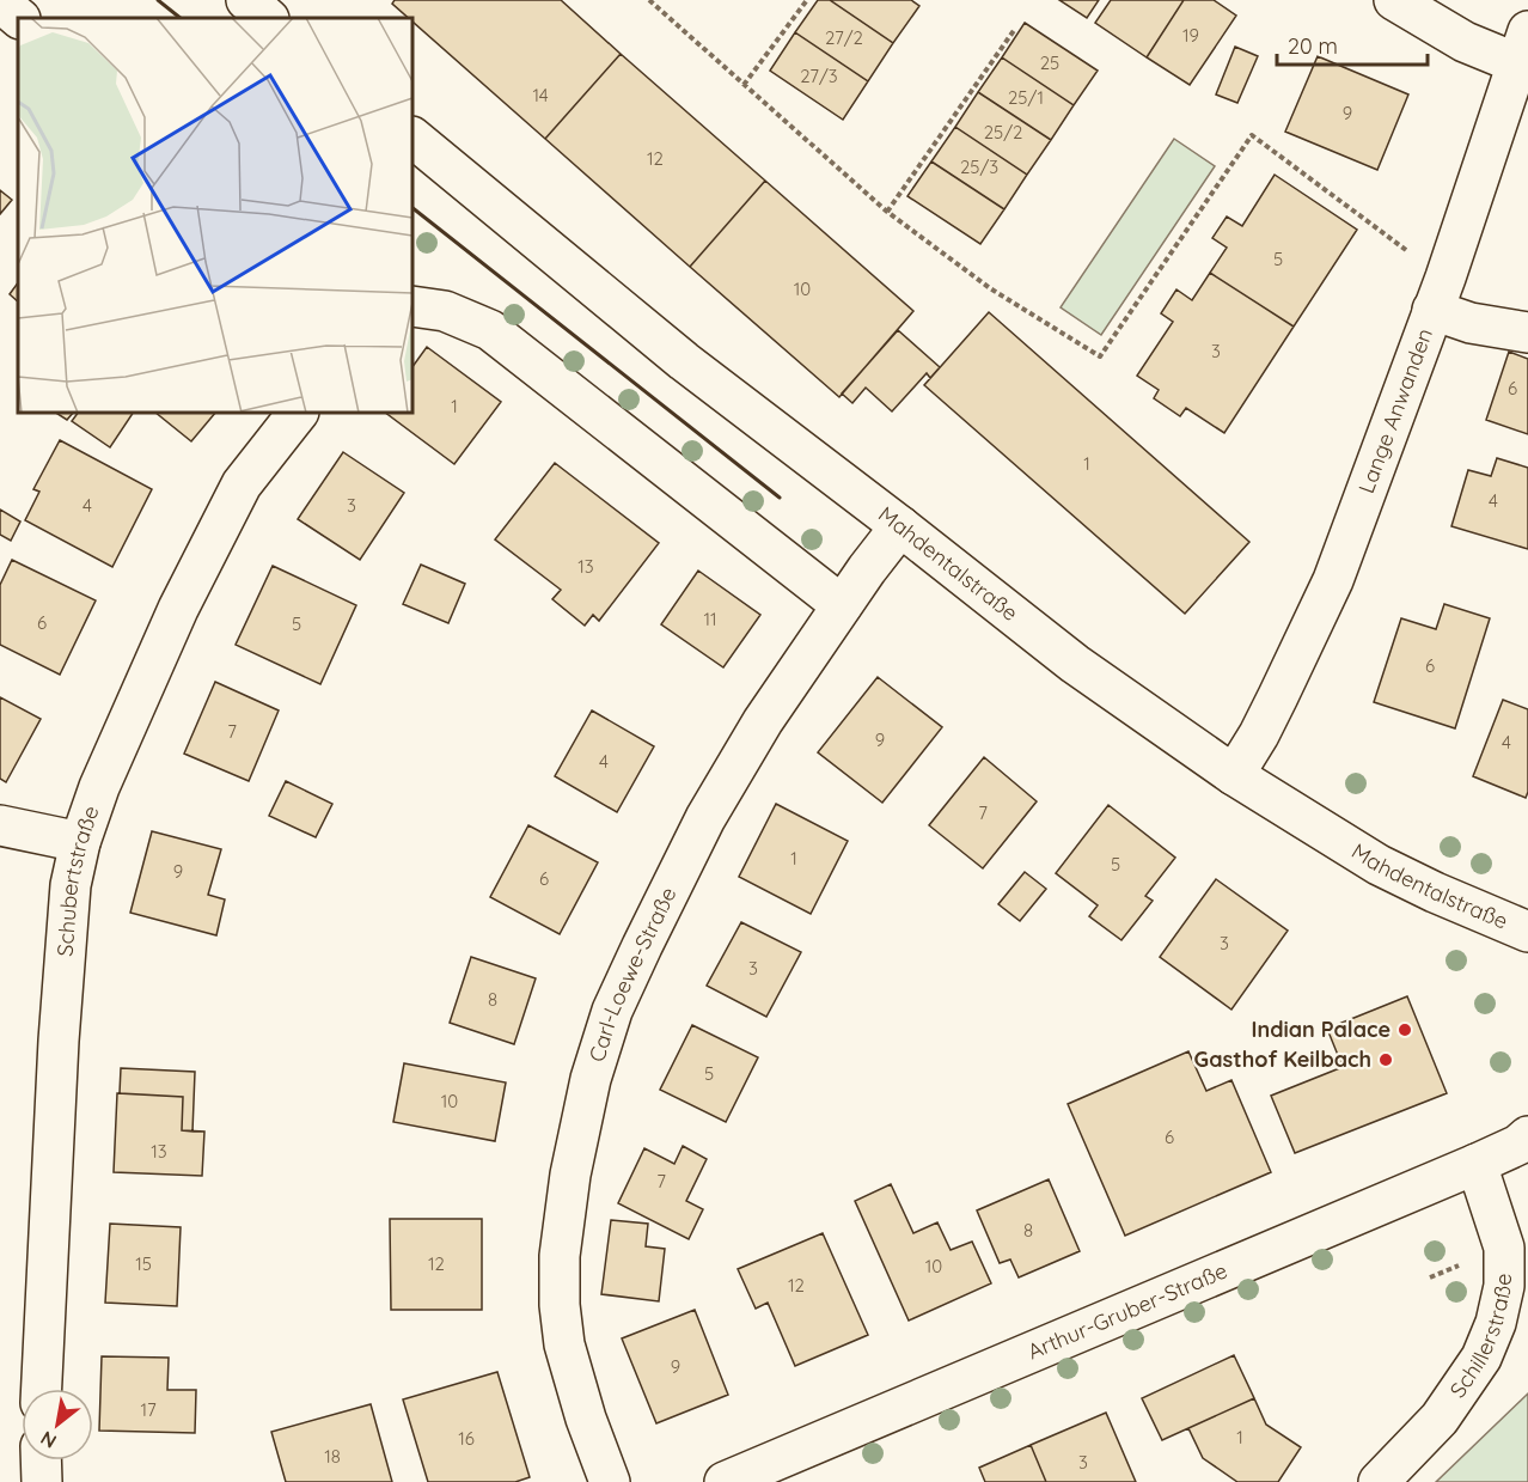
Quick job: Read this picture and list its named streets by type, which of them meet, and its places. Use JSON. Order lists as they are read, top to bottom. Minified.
{"streets":{"street":["Lange Anwanden","Mahdentalstraße","Schubertstraße","Carl-Loewe-Straße","Arthur-Gruber-Straße","Schillerstraße"]},"crossings":[["Lange Anwanden","Mahdentalstraße"],["Mahdentalstraße","Carl-Loewe-Straße"],["Arthur-Gruber-Straße","Schillerstraße"]],"places":["Indian Palace","Gasthof Keilbach"],"house_numbers":["19","27/2","25","27/3","14","25/1","9","25/2","12","25/3","5","10","3","6","1","1","4","4","3","13","11","6","5","6","7","9","4","4","7","1","5","9","6","3","3","8","5","10","6","13","7","8","15","12","10","12","9","17","1","16","18","3"],"scale_bar":"20 m","north":"bottom left"}
